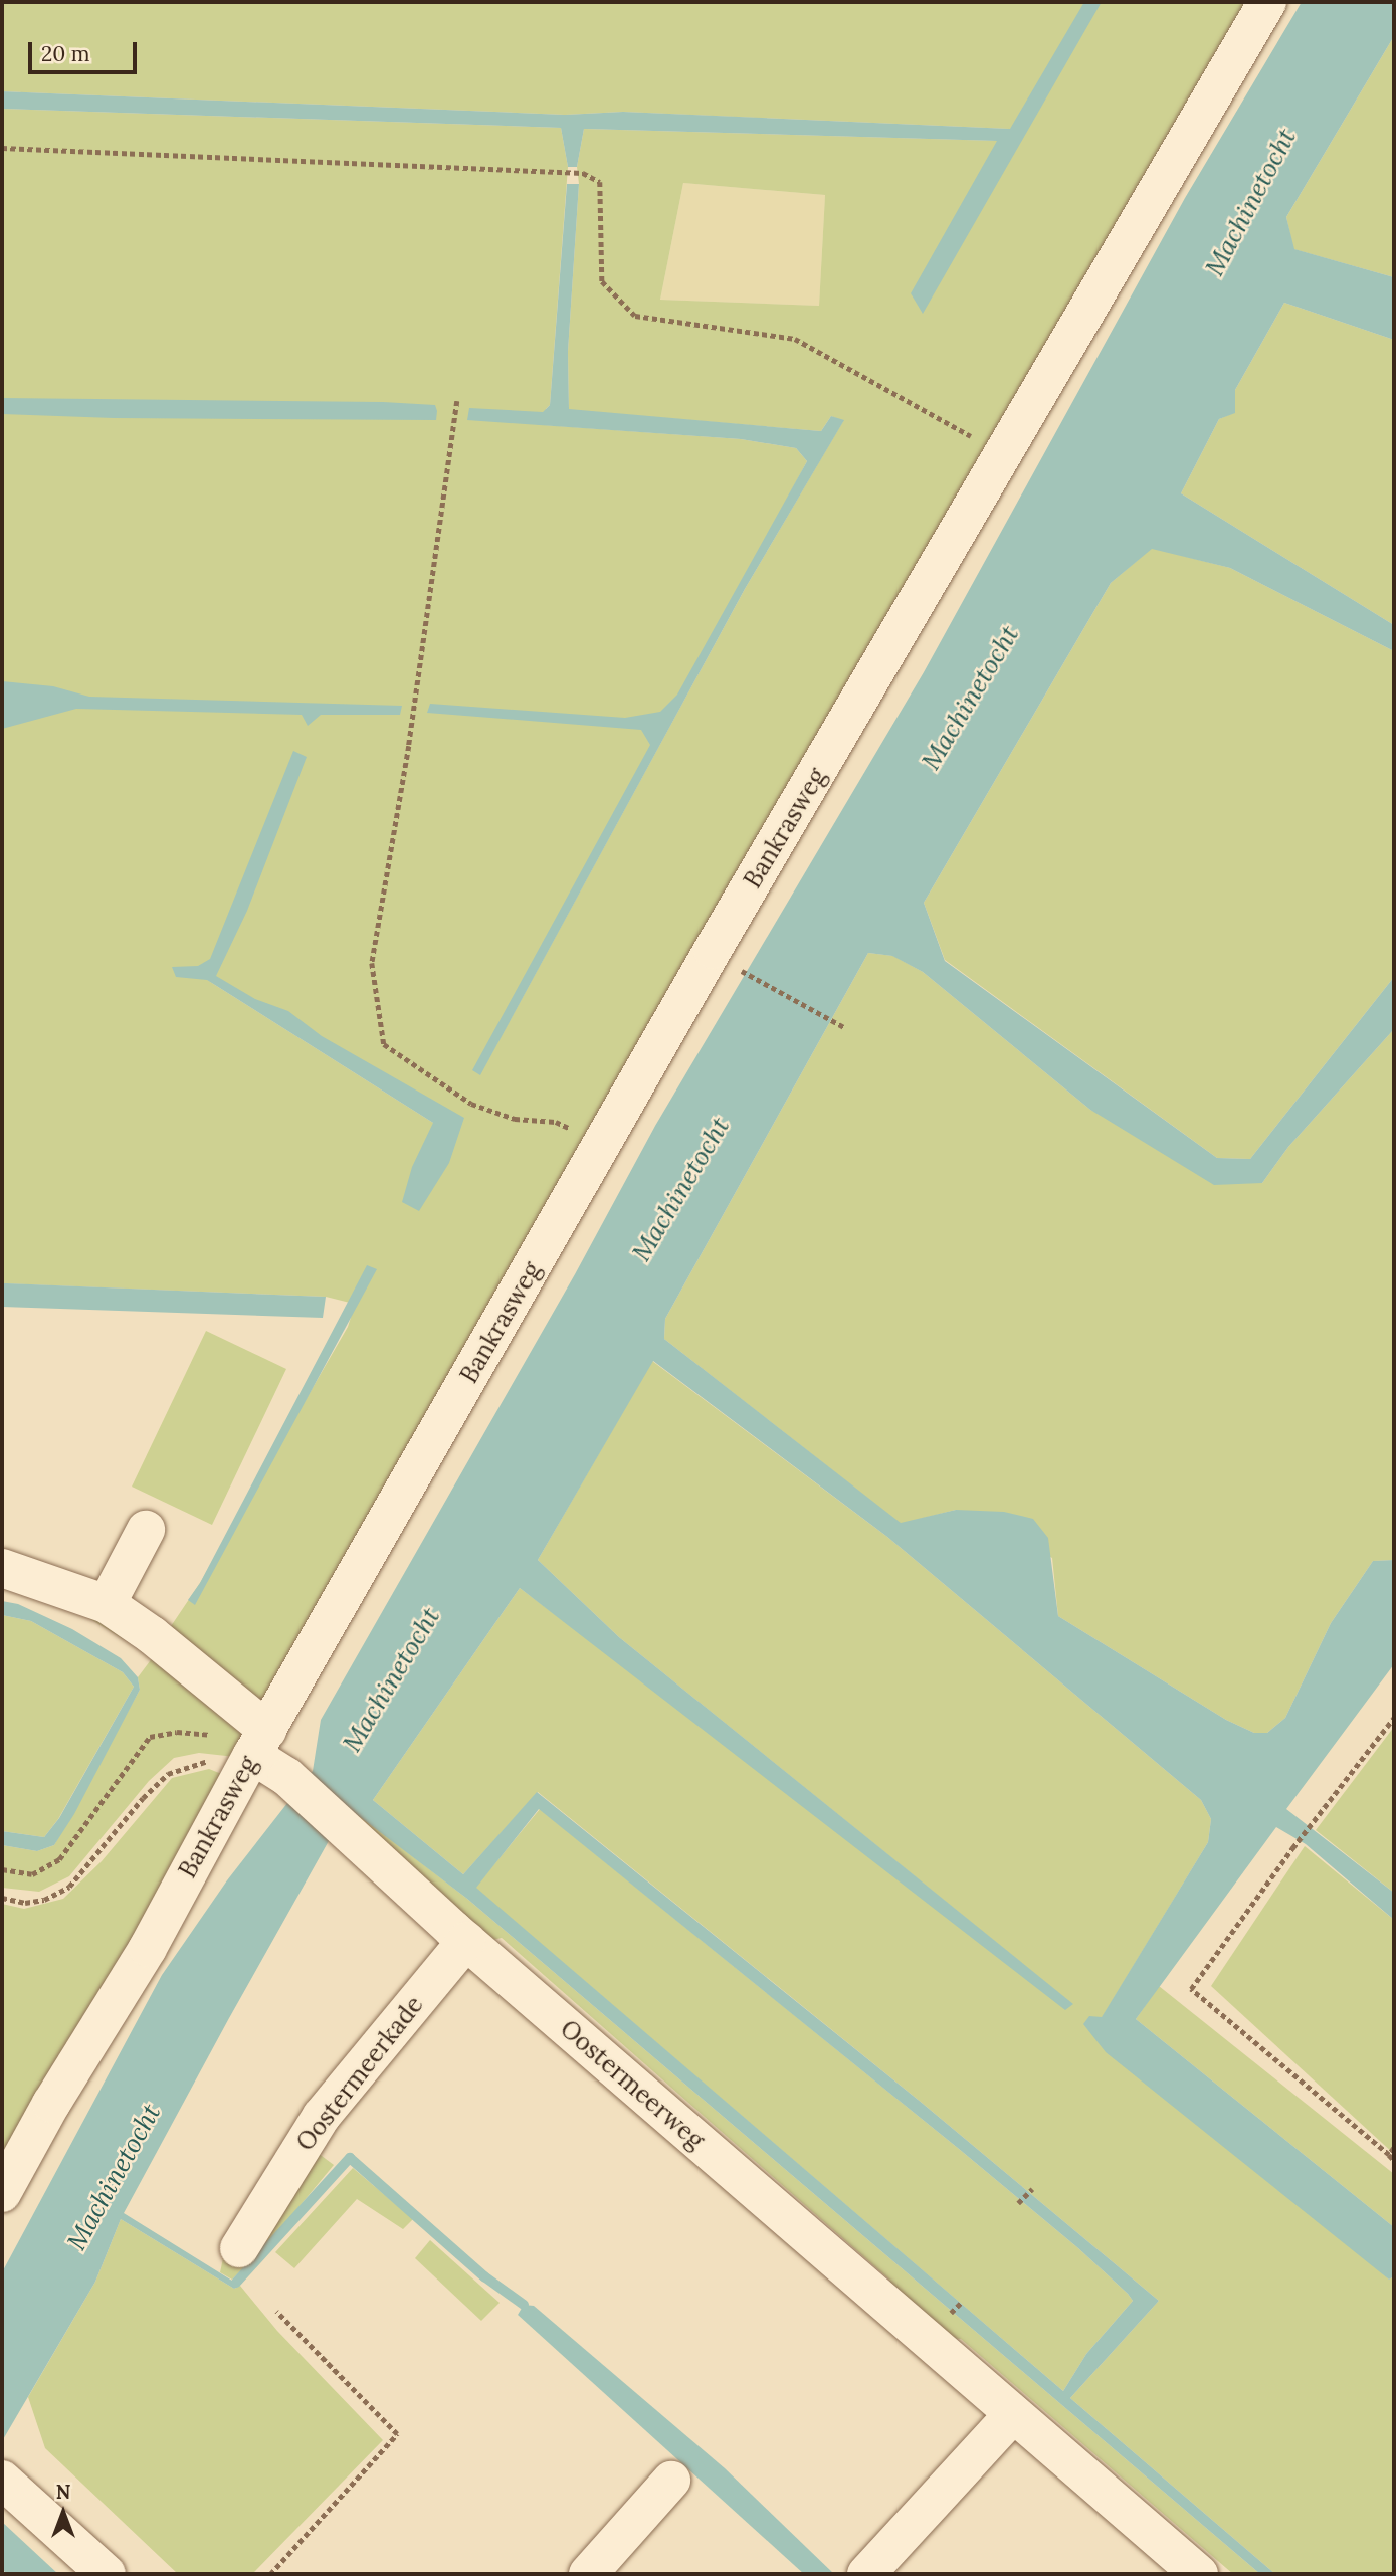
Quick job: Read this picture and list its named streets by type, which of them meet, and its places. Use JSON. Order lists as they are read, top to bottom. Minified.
{"streets":{"street":["Bankrasweg","Oostermeerkade","Oostermeerweg"]},"crossings":[["Bankrasweg","Oostermeerweg"],["Oostermeerkade","Oostermeerweg"]],"water":["Machinetocht"],"scale_bar":"20 m","north":"top"}
